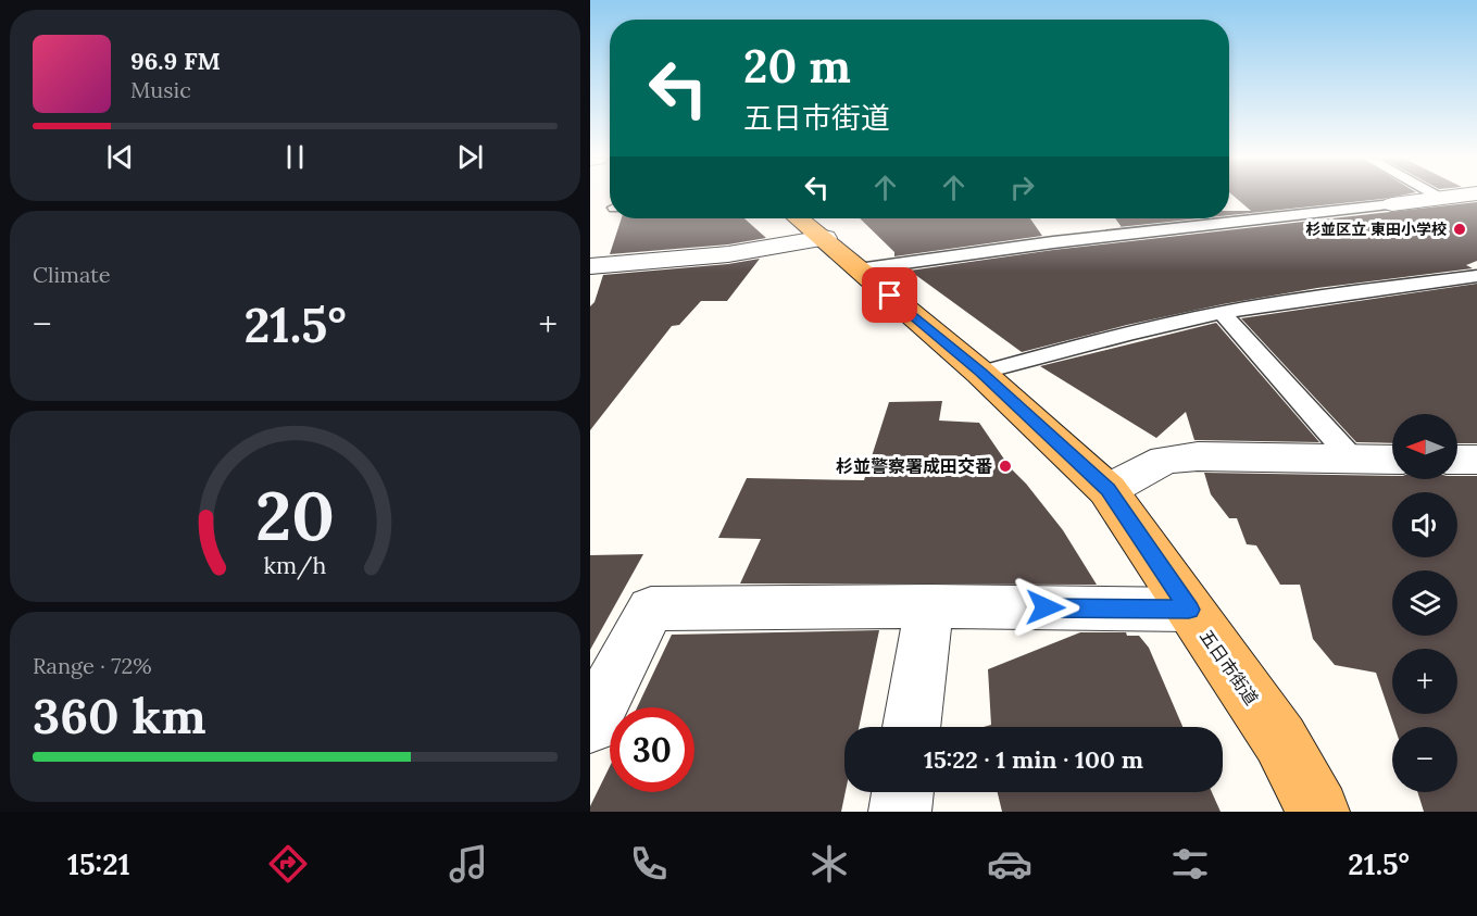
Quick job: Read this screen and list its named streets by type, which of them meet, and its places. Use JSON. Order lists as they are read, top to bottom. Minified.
{"streets":{"main road":["五日市街道"]},"places":["杉並区立 東田小学校","杉並警察署成田交番"],"north":"left","page":{"turn":["20 m","五日市街道"],"song":["96.9 FM","Music"],"tile":["Climate",["Range · 72%","360 km"]],"heat":["−","21.5°","+"],"map_buttons":["+","−"],"limit":"30","trip":"15:22 · 1 min · 100 m","tabs":["15:21","21.5°"],"gauge":["20","km/h"]}}
